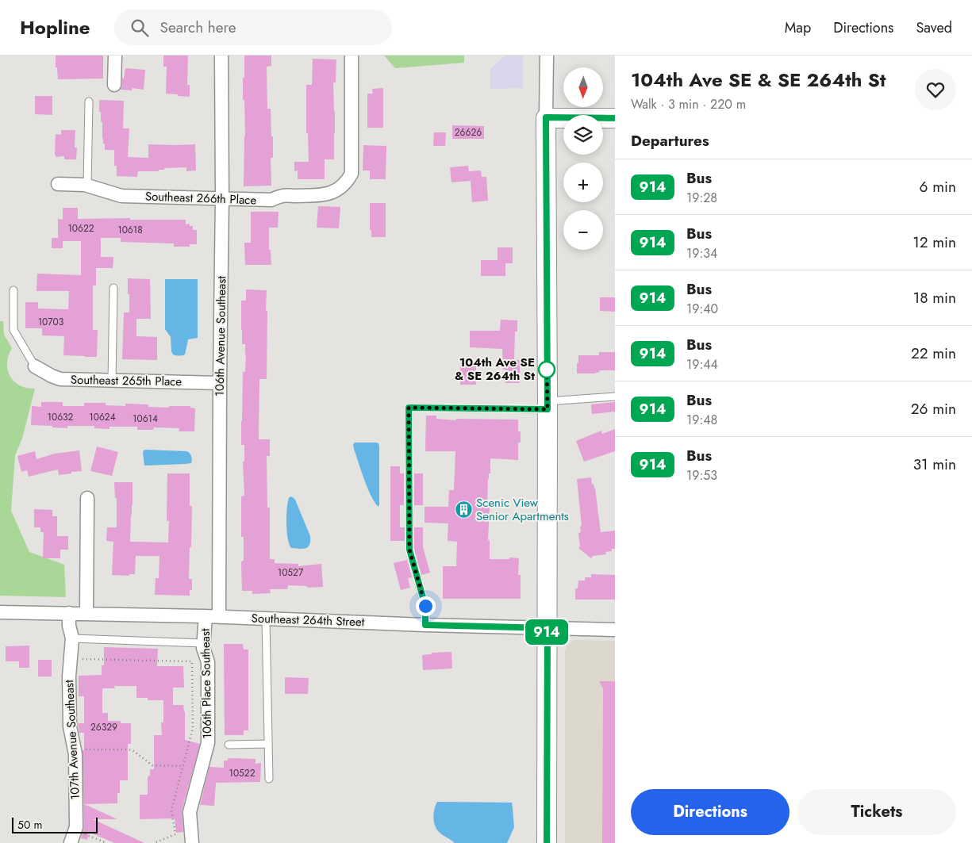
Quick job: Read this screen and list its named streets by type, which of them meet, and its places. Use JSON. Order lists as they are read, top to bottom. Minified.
{"streets":{"street":["Southeast 266th Place","106th Avenue Southeast","Southeast 265th Place","Southeast 264th Street","106th Place Southeast","107th Avenue Southeast"]},"crossings":[["Southeast 266th Place","106th Avenue Southeast"],["106th Avenue Southeast","Southeast 265th Place"],["106th Avenue Southeast","Southeast 264th Street"],["Southeast 264th Street","106th Place Southeast"],["Southeast 264th Street","107th Avenue Southeast"]],"places":{"other":["104th Ave SE & SE 264th St"],"building":["Scenic View Senior Apartments"]},"lines":["bus line 914"],"house_numbers":["26626","10622","10618","10703","10632","10624","10614","10527","26329","10522"],"scale_bar":"50 m","north":"bottom","page":{"header":"Hopline","search":"Search here","nav":["Map","Directions","Saved"],"on_map":"914","heading":[["104th Ave SE & SE 264th St","Walk · 3 min · 220 m"],"Departures"],"map_buttons":["+","−"],"list":[{"mark":"914","name":"Bus","note":"19:28","value":"6 min"},{"mark":"914","name":"Bus","note":"19:34","value":"12 min"},{"mark":"914","name":"Bus","note":"19:40","value":"18 min"},{"mark":"914","name":"Bus","note":"19:44","value":"22 min"},{"mark":"914","name":"Bus","note":"19:48","value":"26 min"},{"mark":"914","name":"Bus","note":"19:53","value":"31 min"}],"buttons":["Directions","Tickets"],"scale":"50 m"}}
